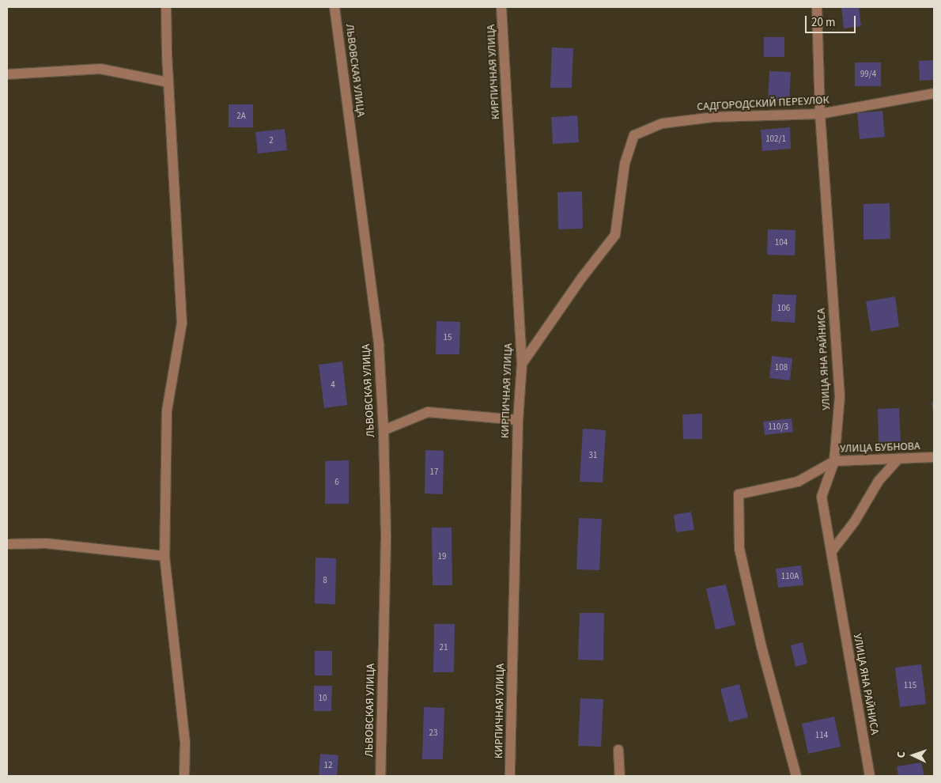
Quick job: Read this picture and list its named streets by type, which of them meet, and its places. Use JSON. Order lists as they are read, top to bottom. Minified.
{"streets":{"street":["ЛЬВОВСКАЯ УЛИЦА","КИРПИЧНАЯ УЛИЦА","САДГОРОДСКИЙ ПЕРЕУЛОК","УЛИЦА ЯНА РАЙНИСА","УЛИЦА БУБНОВА"]},"crossings":[["КИРПИЧНАЯ УЛИЦА","САДГОРОДСКИЙ ПЕРЕУЛОК"],["САДГОРОДСКИЙ ПЕРЕУЛОК","УЛИЦА ЯНА РАЙНИСА"],["УЛИЦА ЯНА РАЙНИСА","УЛИЦА БУБНОВА"]],"house_numbers":["99/4","2А","102/1","2","104","106","15","108","4","110/3","31","17","6","19","110А","8","21","115","10","23","114","12"],"scale_bar":"20 m","north":"left"}
